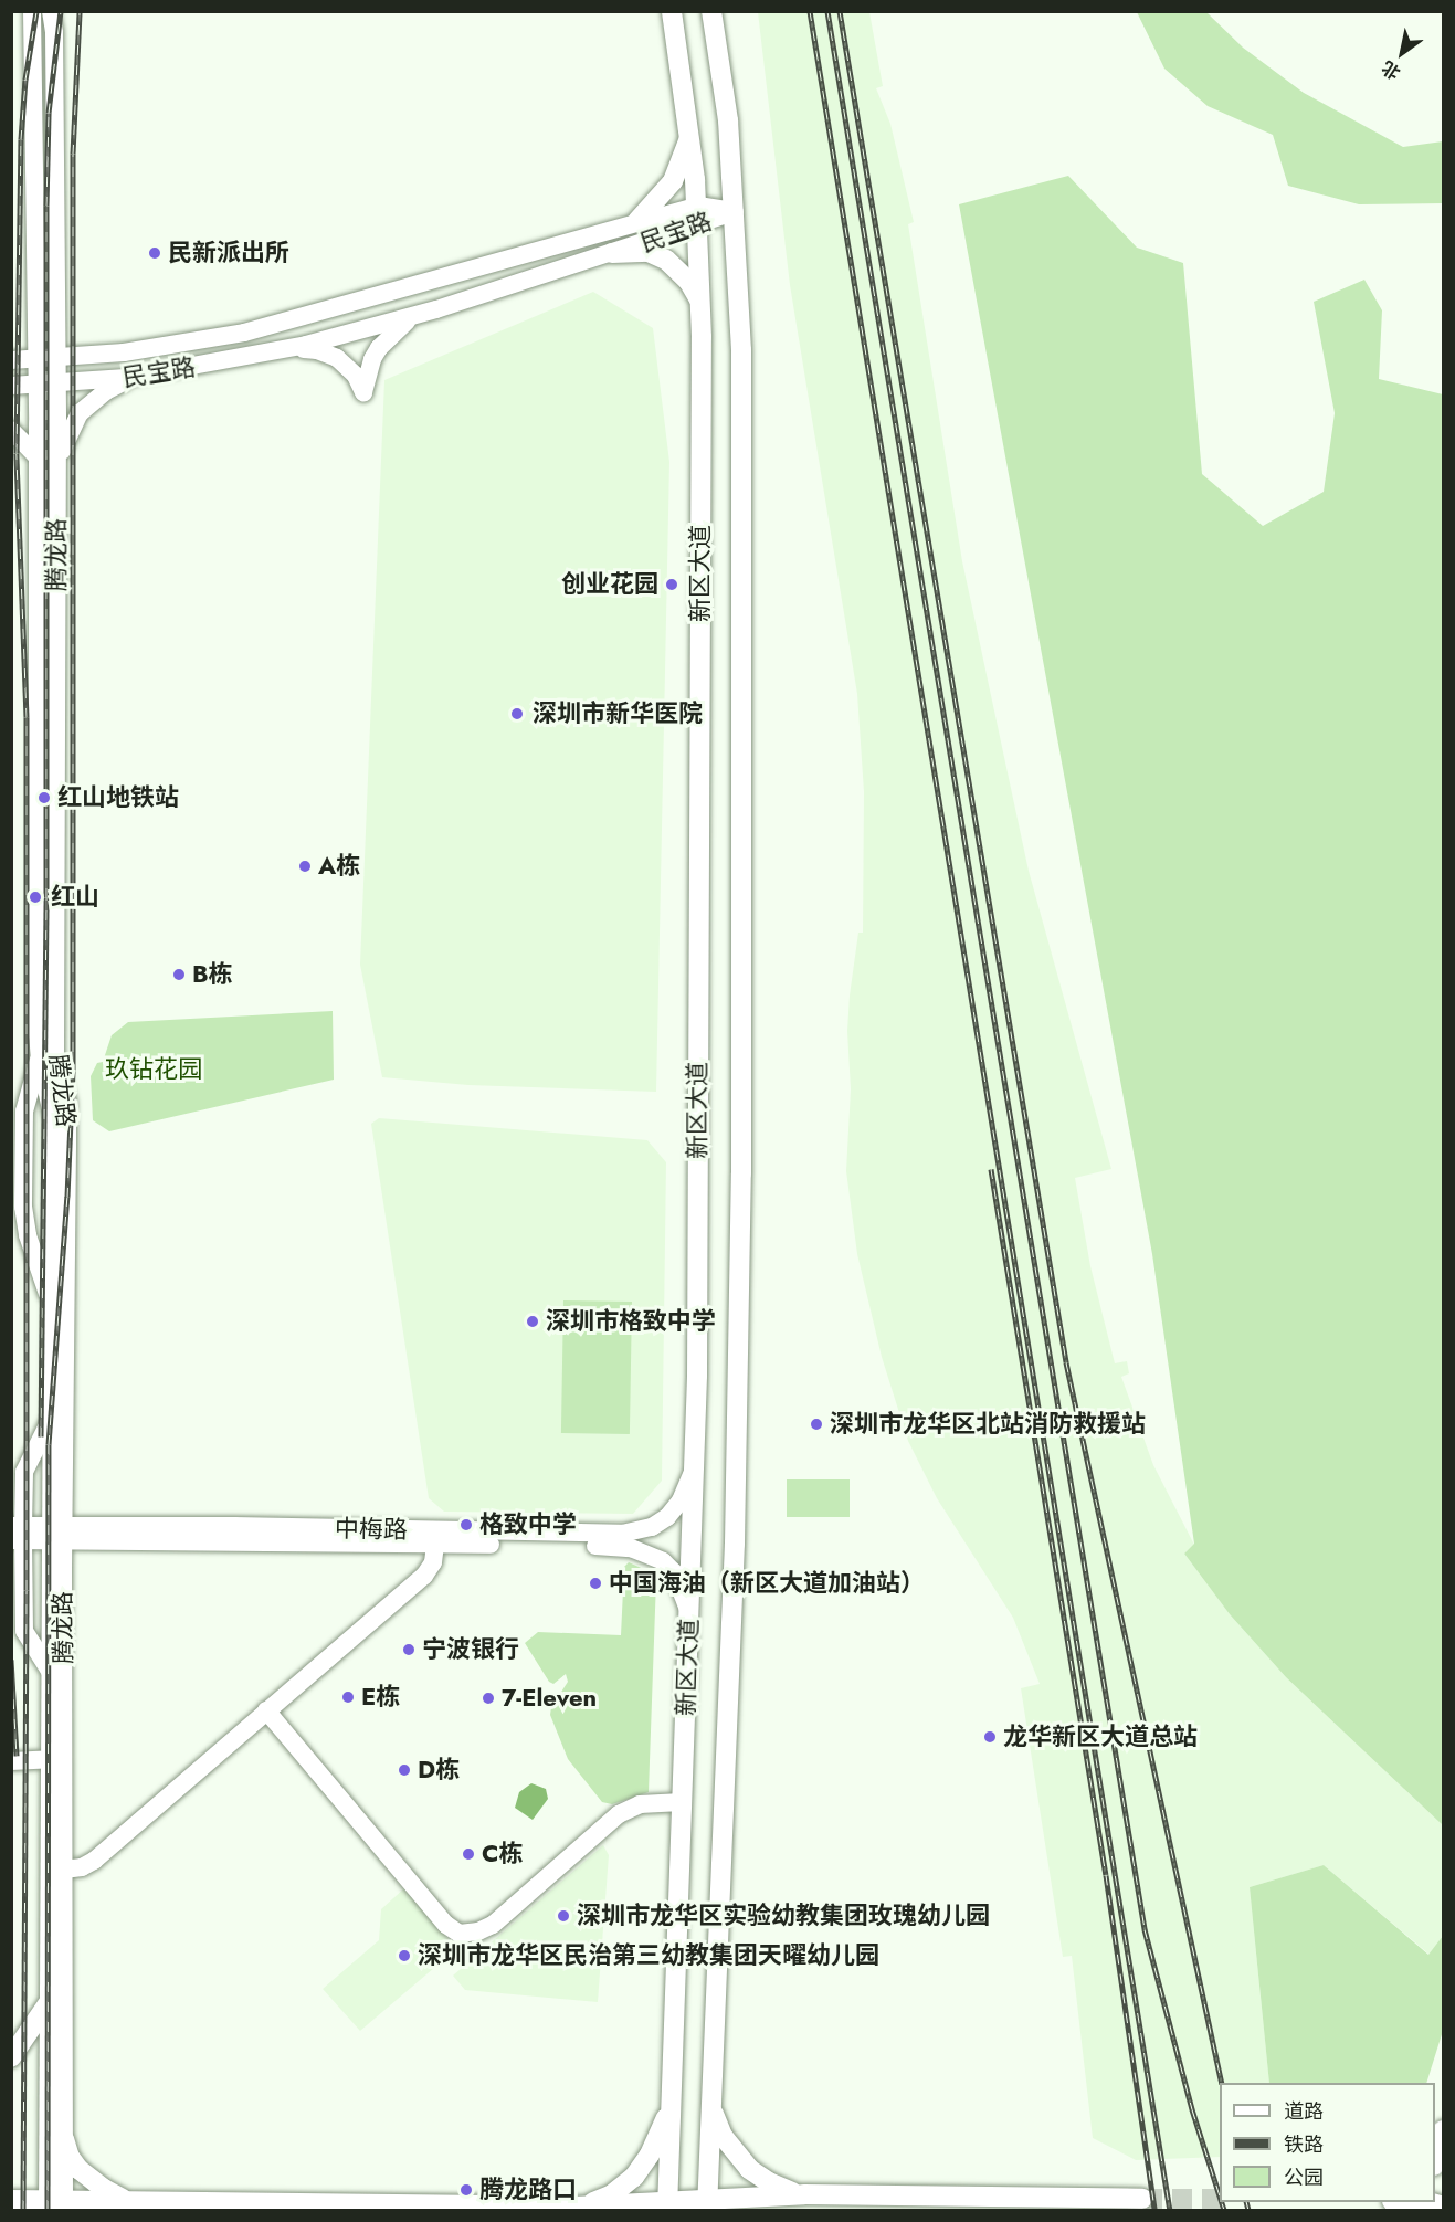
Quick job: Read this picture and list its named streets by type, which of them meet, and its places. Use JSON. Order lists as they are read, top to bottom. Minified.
{"streets":{"main road":["民宝路","腾龙路","新区大道","中梅路"]},"crossings":[["民宝路","腾龙路"],["民宝路","新区大道"],["腾龙路","中梅路"],["新区大道","中梅路"]],"parks":["玖钻花园"],"places":["民新派出所","创业花园","深圳市新华医院","红山地铁站","A栋","红山","B栋","深圳市格致中学","深圳市龙华区北站消防救援站","格致中学","中国海油（新区大道加油站）","宁波银行","E栋","7-Eleven","龙华新区大道总站","D栋","C栋","深圳市龙华区实验幼教集团玫瑰幼儿园","深圳市龙华区民治第三幼教集团天曜幼儿园","腾龙路口"],"legend":["道路","铁路","公园"],"north":"bottom left"}
